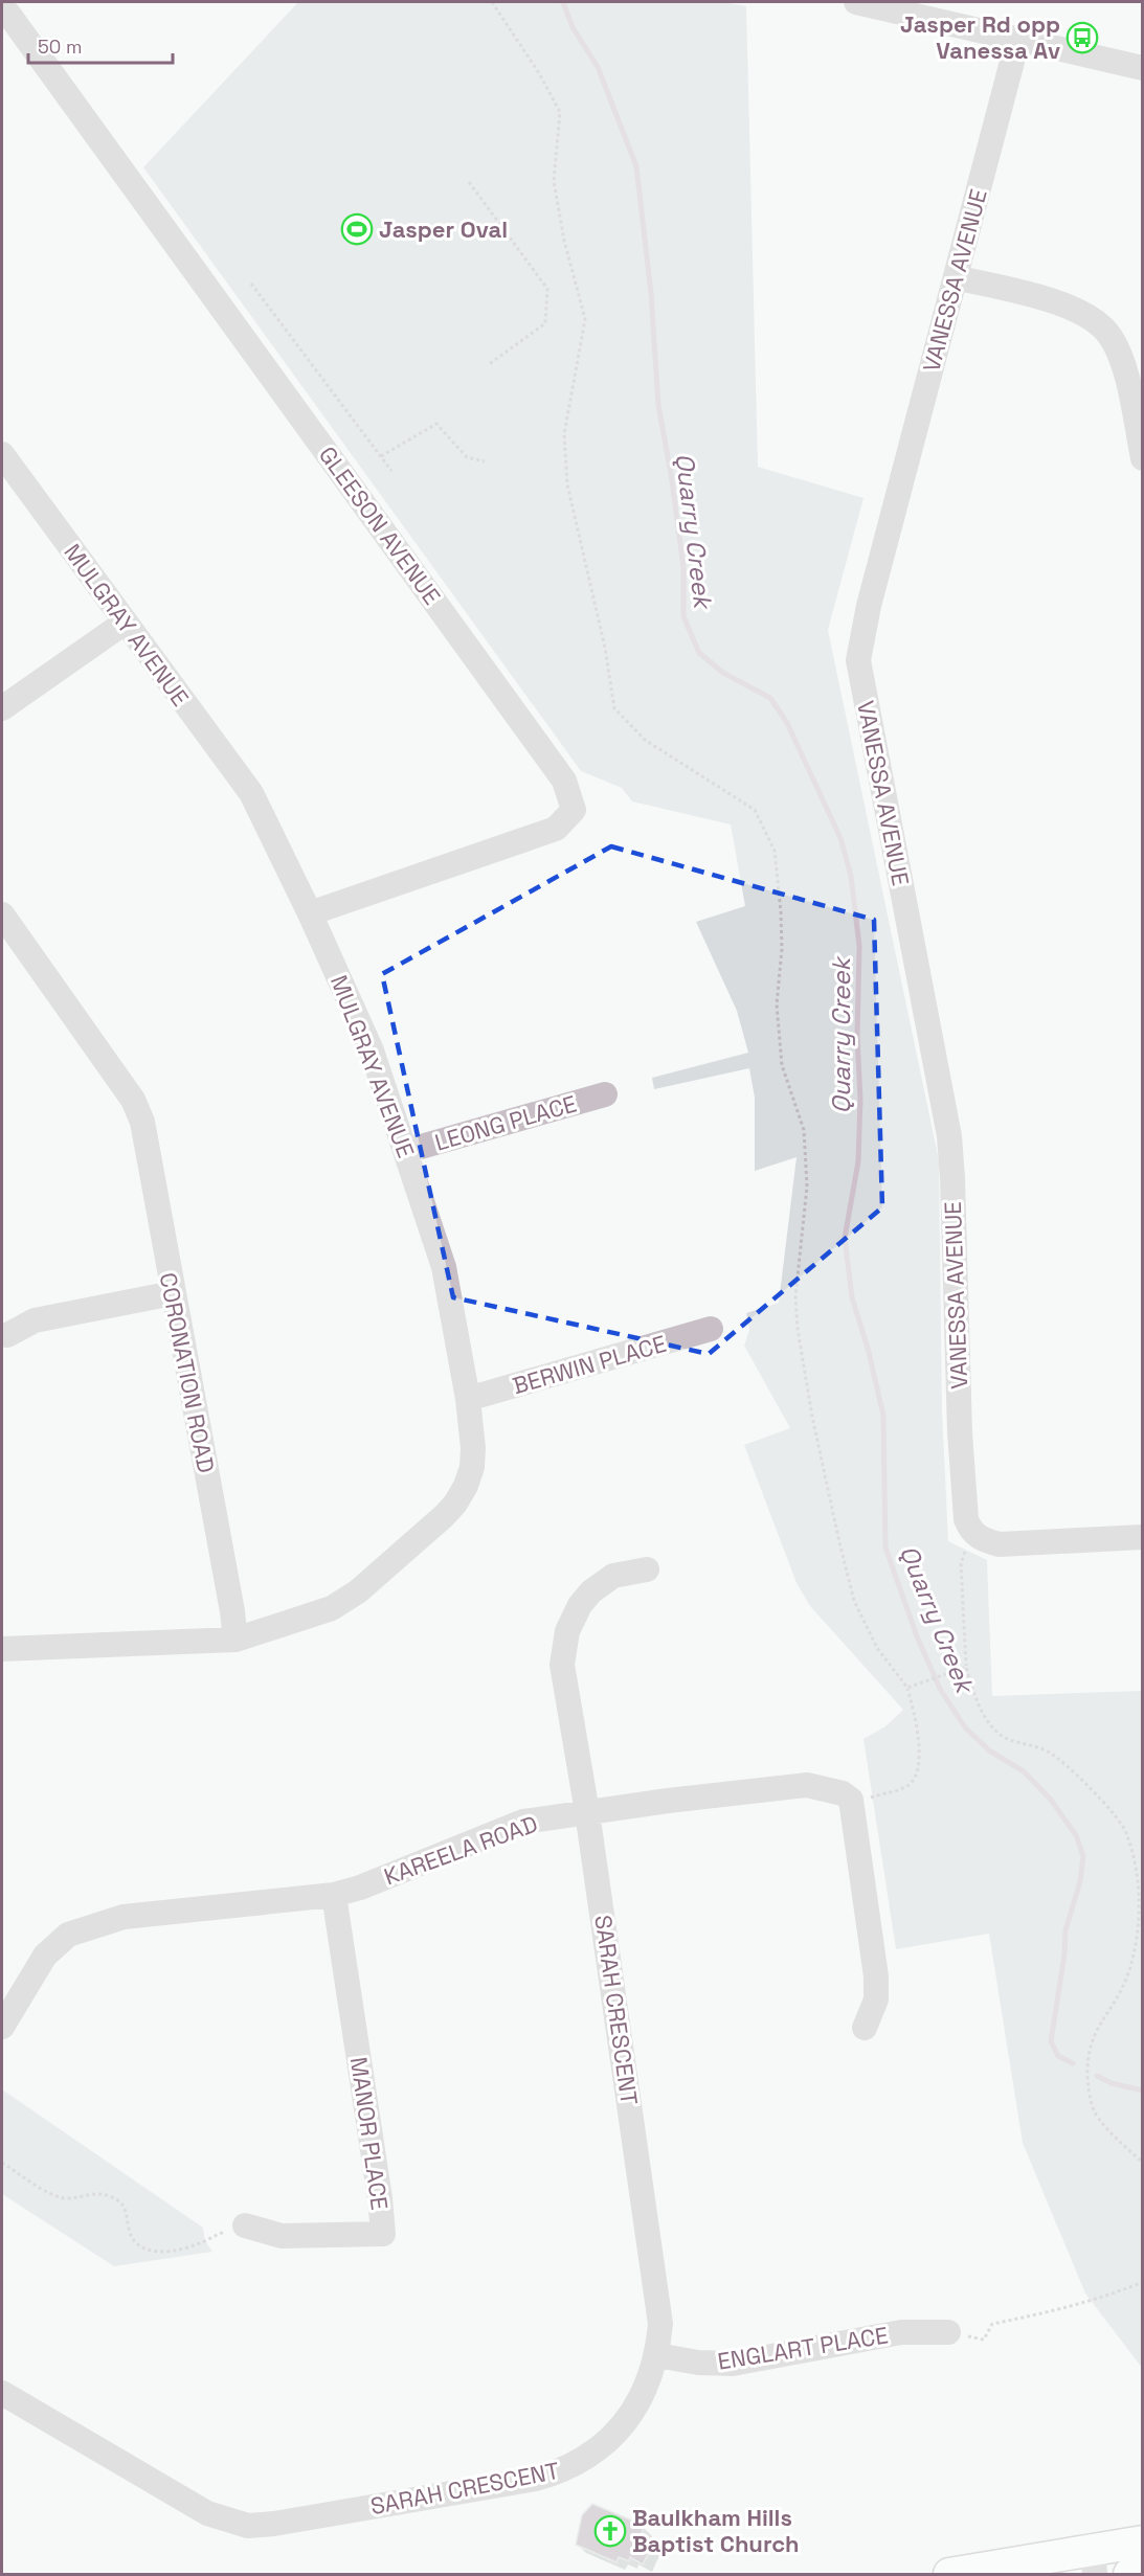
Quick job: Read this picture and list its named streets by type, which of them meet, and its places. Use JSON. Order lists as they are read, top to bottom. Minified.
{"streets":{"street":["VANESSA AVENUE","GLEESON AVENUE","MULGRAY AVENUE","LEONG PLACE","BERWIN PLACE","CORONATION ROAD","KAREELA ROAD","SARAH CRESCENT","MANOR PLACE","ENGLART PLACE"]},"crossings":[["GLEESON AVENUE","MULGRAY AVENUE"],["MULGRAY AVENUE","LEONG PLACE"],["MULGRAY AVENUE","BERWIN PLACE"],["MULGRAY AVENUE","CORONATION ROAD"],["KAREELA ROAD","SARAH CRESCENT"],["KAREELA ROAD","MANOR PLACE"],["SARAH CRESCENT","ENGLART PLACE"]],"water":["Quarry Creek"],"places":{"bus stop":["Jasper Rd opp Vanessa Av"],"sports":["Jasper Oval"],"church":["Baulkham Hills Baptist Church"]},"scale_bar":"50 m"}
